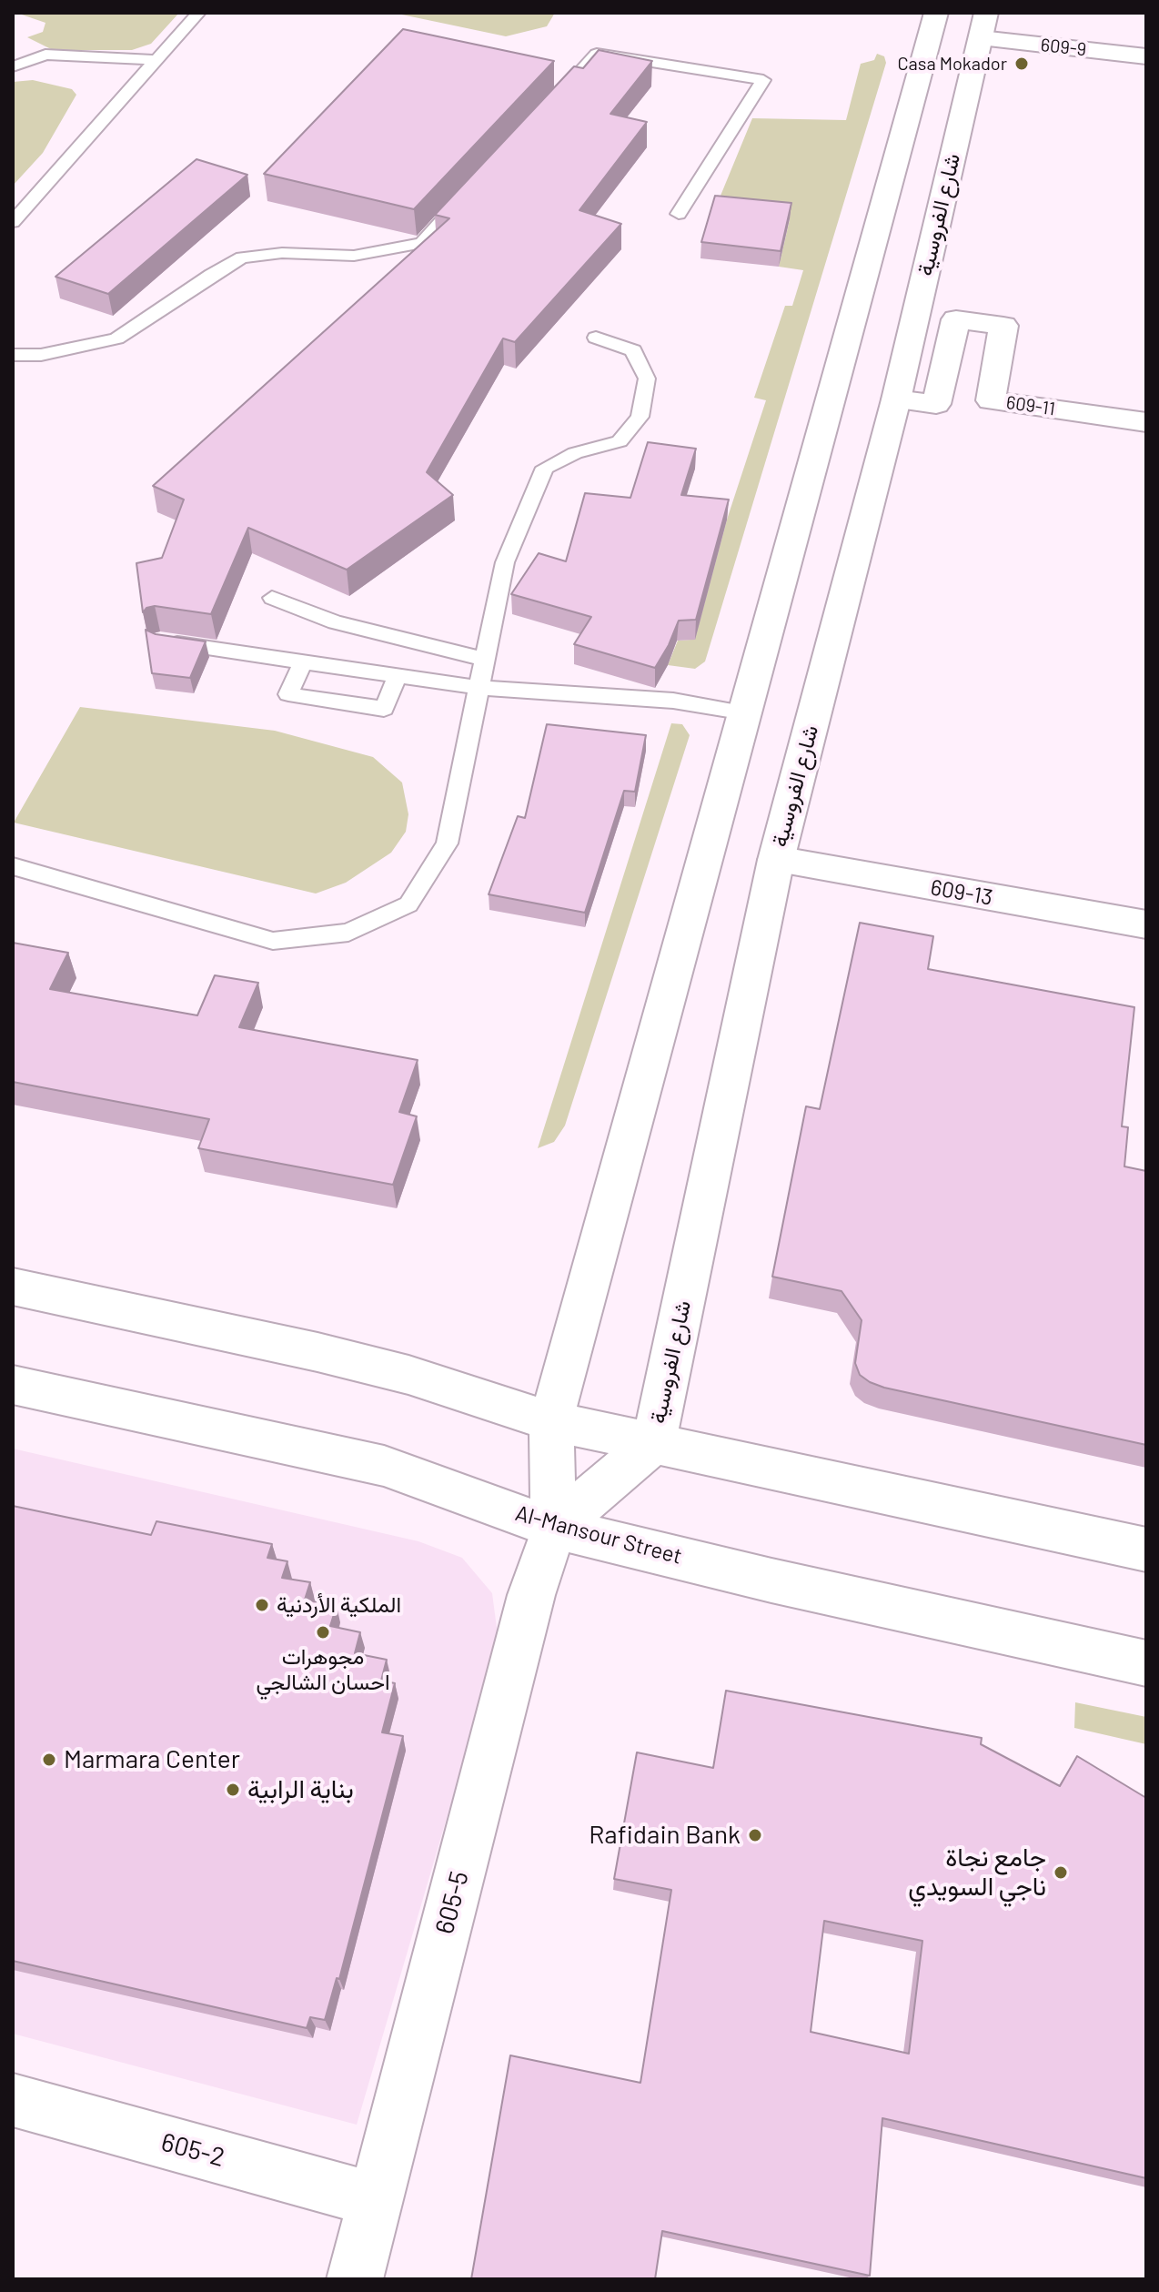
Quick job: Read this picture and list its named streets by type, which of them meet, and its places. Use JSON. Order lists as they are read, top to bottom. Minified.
{"streets":{"street":["609-9","شارع الفروسية","609-11","609-13","Al-Mansour Street","605-5","605-2"]},"crossings":[["609-9","شارع الفروسية"],["شارع الفروسية","609-11"],["شارع الفروسية","609-13"],["شارع الفروسية","Al-Mansour Street"],["شارع الفروسية","605-5"],["Al-Mansour Street","605-5"],["605-5","605-2"]],"places":["Casa Mokador","الملكية الأردنية","مجوهرات احسان الشالجي","Marmara Center","بناية الرابية","Rafidain Bank","جامع نجاة ناجي السويدي"]}
